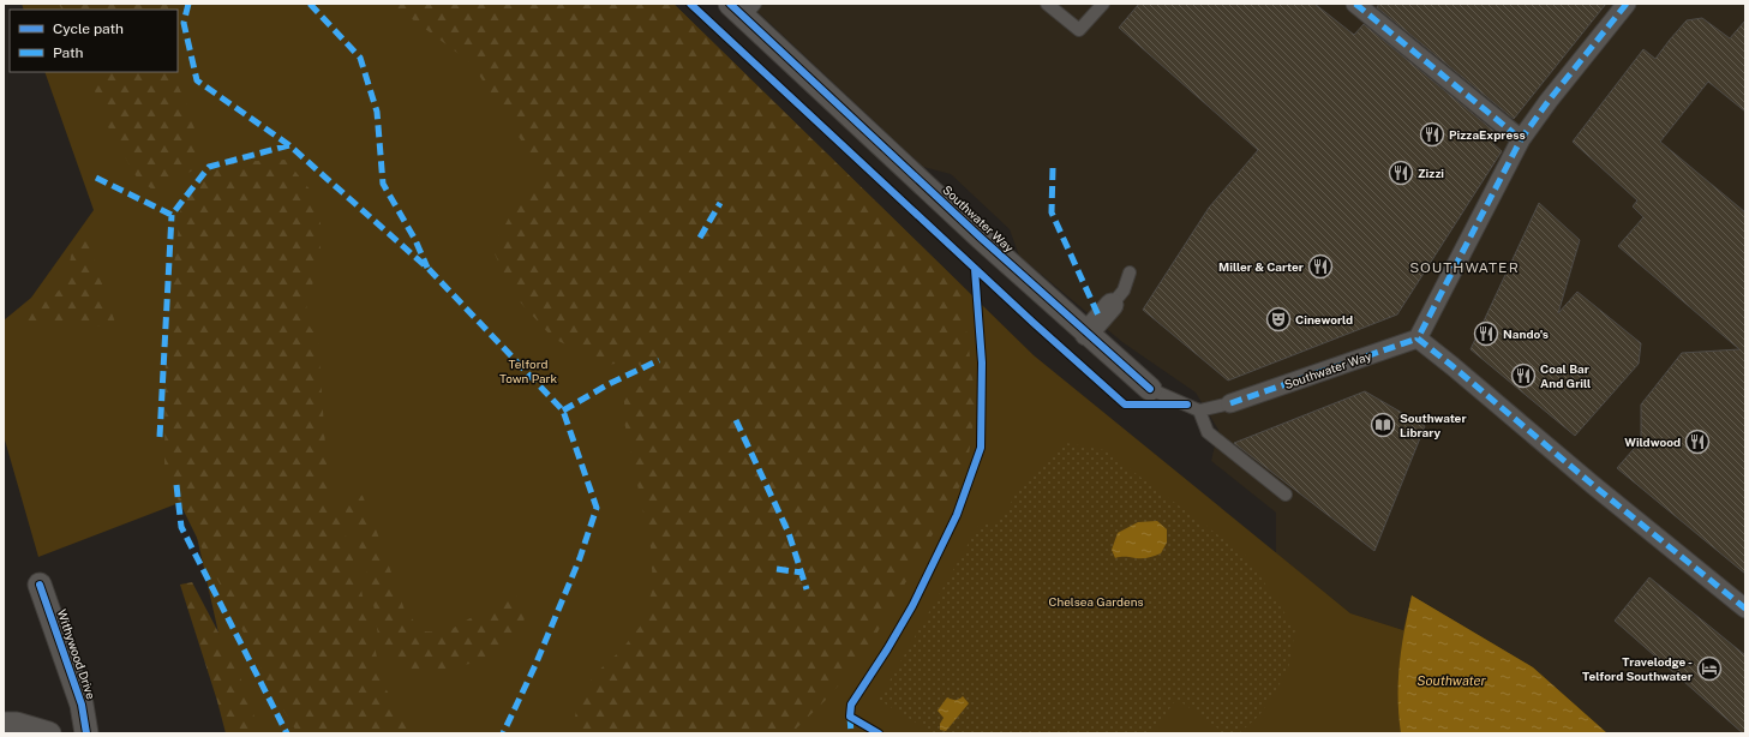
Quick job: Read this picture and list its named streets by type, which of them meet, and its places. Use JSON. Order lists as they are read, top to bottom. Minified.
{"streets":{"street":["Southwater Way","Withywood Drive"]},"districts":["SOUTHWATER"],"water":["Southwater"],"parks":["Telford Town Park","Chelsea Gardens"],"places":{"restaurant":["PizzaExpress","Zizzi","Miller & Carter","Nando's","Coal Bar And Grill","Wildwood"],"theatre":["Cineworld"],"library":["Southwater Library"],"hotel":["Travelodge - Telford Southwater"]},"legend":["Cycle path","Path"]}
